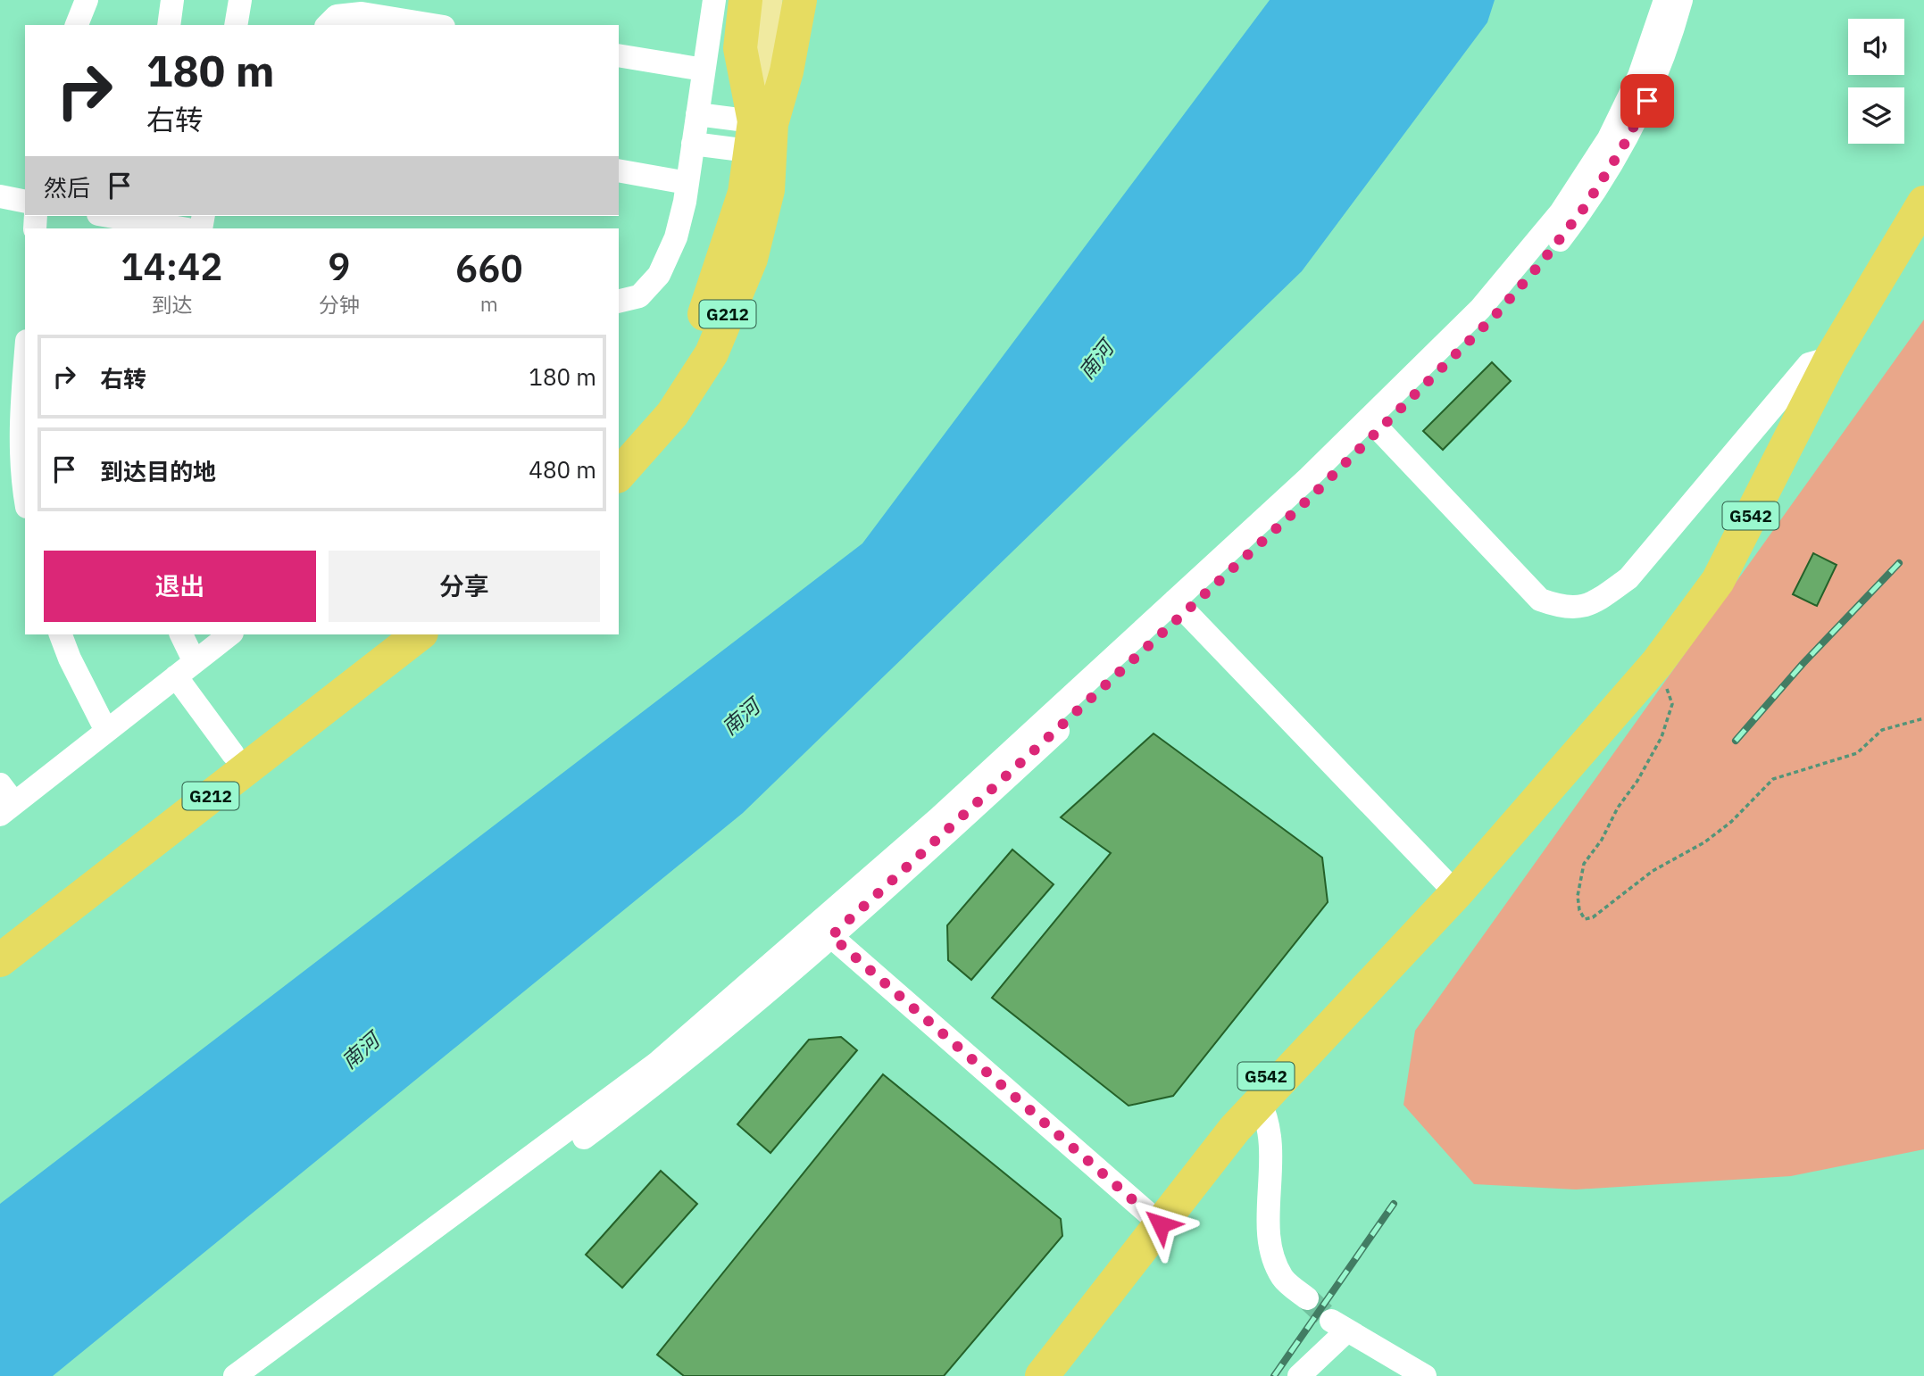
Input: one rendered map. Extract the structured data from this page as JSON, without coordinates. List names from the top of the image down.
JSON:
{
  "streets": {
    "highway": ["G212", "G542"]
  },
  "water": ["南河"],
  "page": {
    "turn": ["180 m", "右转"],
    "then": "然后",
    "eta": [
      "14:42",
      "到达",
      "9",
      "分钟",
      "660",
      "m"
    ],
    "list": [
      {
        "name": "右转",
        "value": "180 m"
      },
      {
        "name": "到达目的地",
        "value": "480 m"
      }
    ],
    "buttons": ["退出", "分享"]
  }
}
